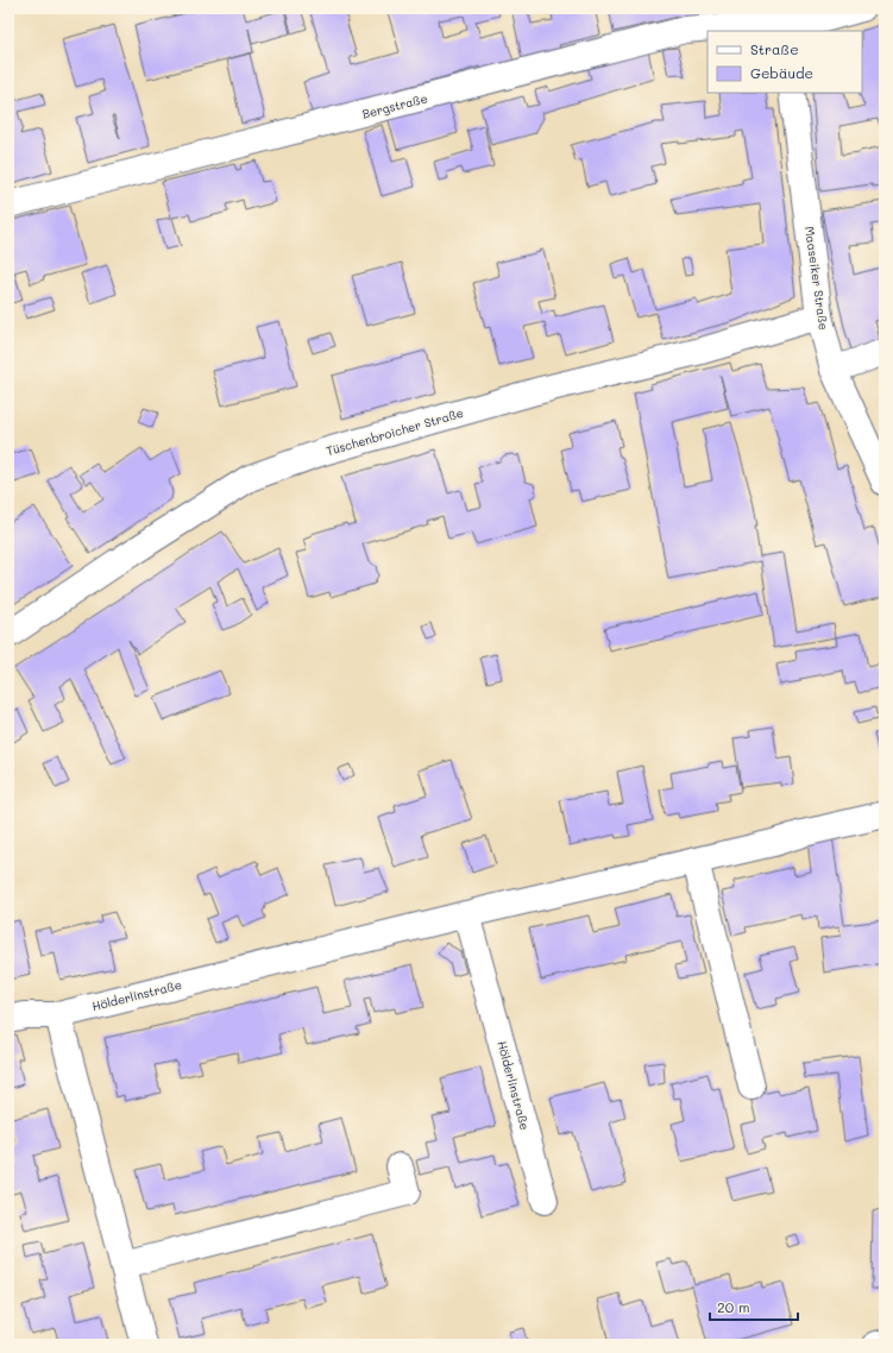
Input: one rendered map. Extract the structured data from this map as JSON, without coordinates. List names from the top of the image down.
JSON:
{
  "streets": {
    "street": [
      "Bergstraße",
      "Maaseiker Straße",
      "Tüschenbroicher Straße",
      "Hölderlinstraße"
    ]
  },
  "crossings": [
    ["Maaseiker Straße", "Tüschenbroicher Straße"]
  ],
  "legend": ["Straße", "Gebäude"],
  "scale_bar": "20 m"
}
